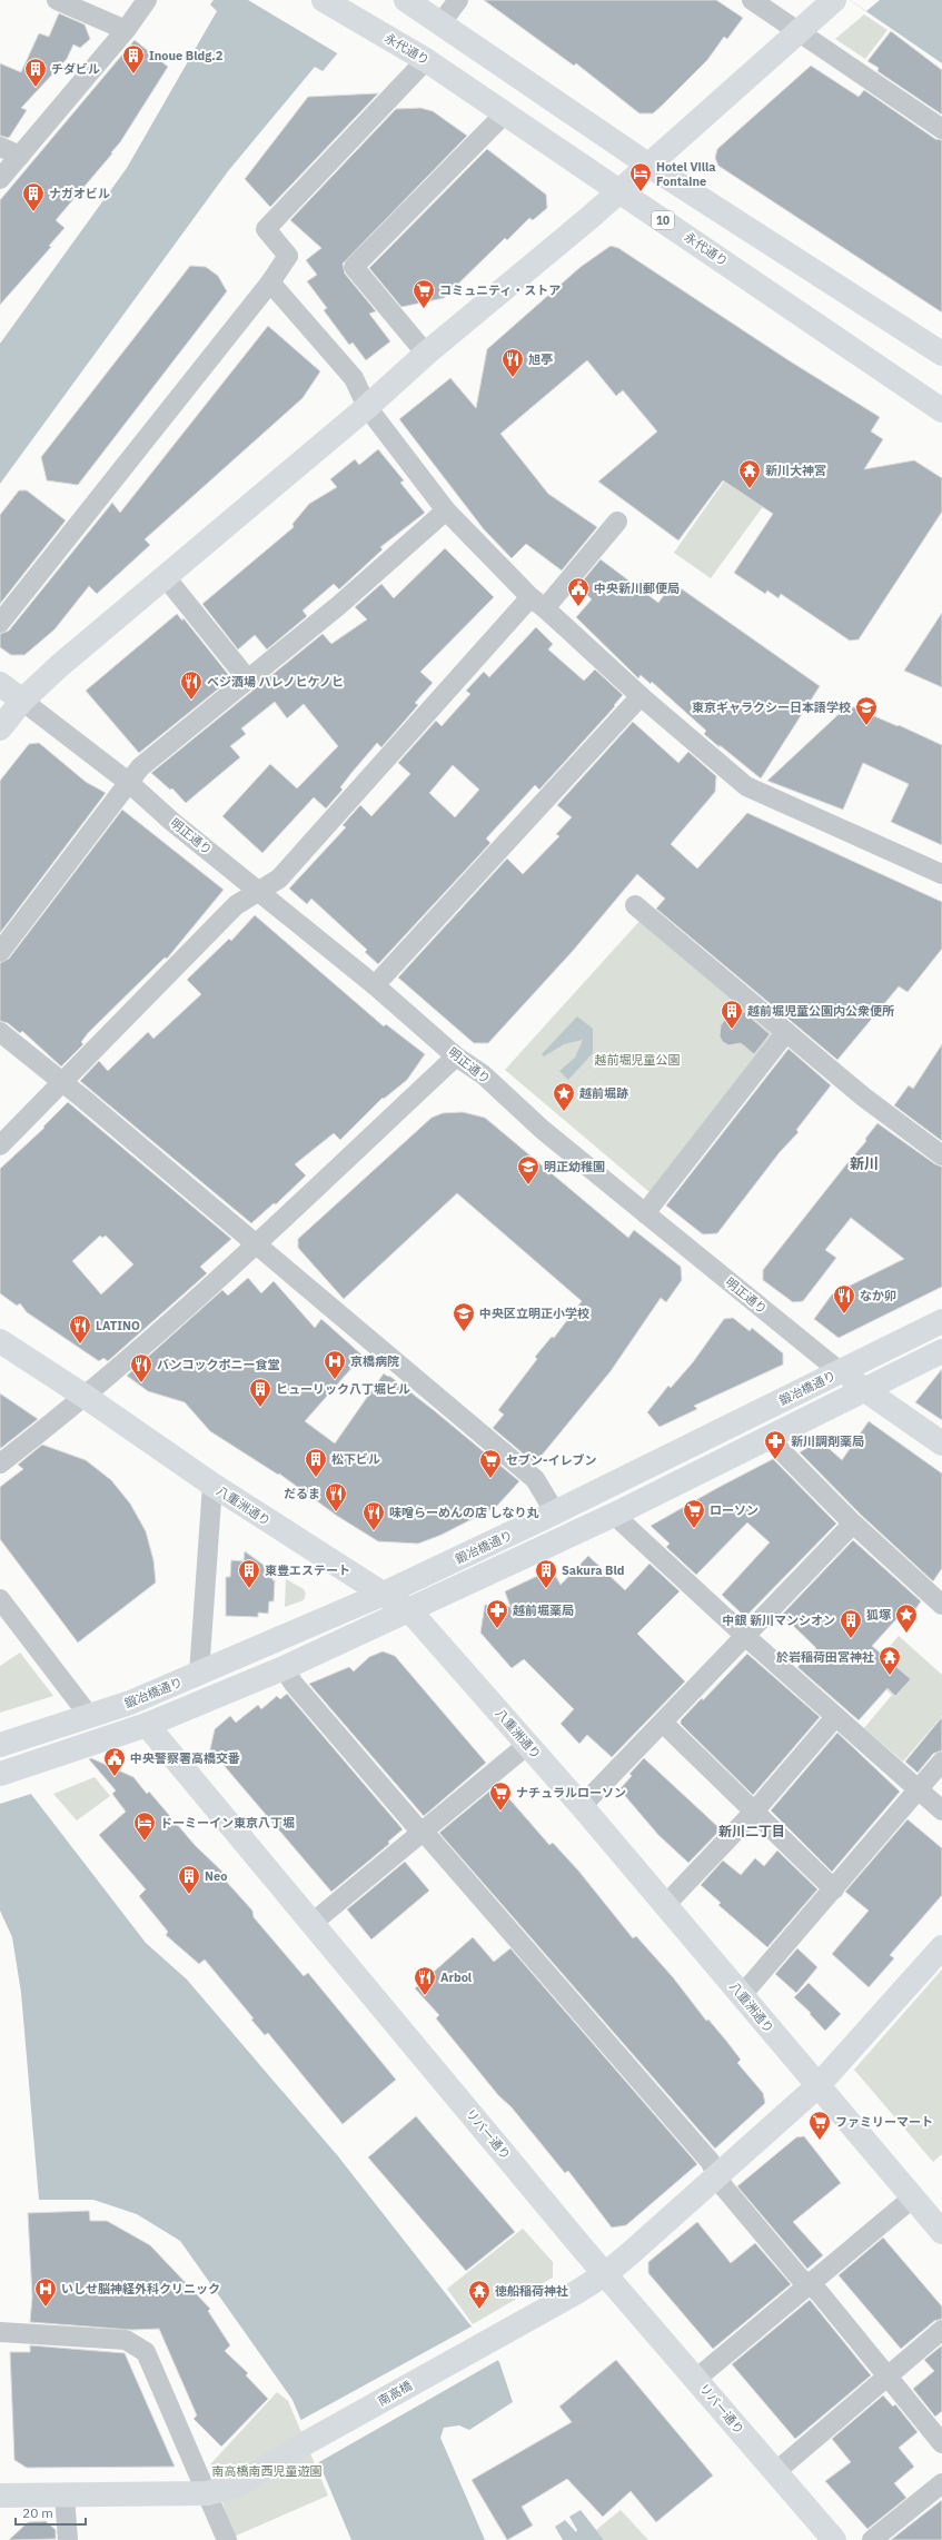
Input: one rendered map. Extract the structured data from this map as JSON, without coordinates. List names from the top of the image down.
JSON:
{
  "streets": {
    "street": [
      "永代通り",
      "10",
      "明正通り",
      "鍛冶橋通り",
      "八重洲通り",
      "リバー通り",
      "南高橋"
    ]
  },
  "crossings": [
    ["明正通り", "鍛冶橋通り"],
    ["鍛冶橋通り", "八重洲通り"],
    ["鍛冶橋通り", "リバー通り"],
    ["八重洲通り", "南高橋"],
    ["リバー通り", "南高橋"]
  ],
  "districts": ["新川", "新川二丁目"],
  "parks": ["越前堀児童公園", "南高橋南西児童遊園"],
  "places": {
    "building": [
      "Inoue Bldg.2",
      "チダビル",
      "ナガオビル",
      "越前堀児童公園内公衆便所",
      "ヒューリック八丁堀ビル",
      "松下ビル",
      "東豊エステート",
      "Sakura Bld",
      "中銀 新川マンシオン",
      "Neo"
    ],
    "hotel": ["Hotel Villa Fontaine", "ドーミーイン東京八丁堀"],
    "supermarket": [
      "コミュニティ・ストア",
      "セブン-イレブン",
      "ローソン",
      "ナチュラルローソン",
      "ファミリーマート"
    ],
    "restaurant": [
      "旭亭",
      "ベジ酒場 ハレノヒケノヒ",
      "なか卯",
      "LATINO",
      "バンコックポニー食堂",
      "だるま",
      "味噌らーめんの店 しなり丸",
      "Arbol"
    ],
    "temple": ["新川大神宮", "於岩稲荷田宮神社", "徳船稲荷神社"],
    "public building": ["中央新川郵便局", "中央警察署高橋交番"],
    "school or university": ["東京ギャラクシー日本語学校", "明正幼稚園", "中央区立明正小学校"],
    "place": ["越前堀跡", "狐塚"],
    "hospital": ["京橋病院", "いしせ脳神経外科クリニック"],
    "pharmacy": ["新川調剤薬局", "越前堀薬局"]
  },
  "scale_bar": "20 m"
}
